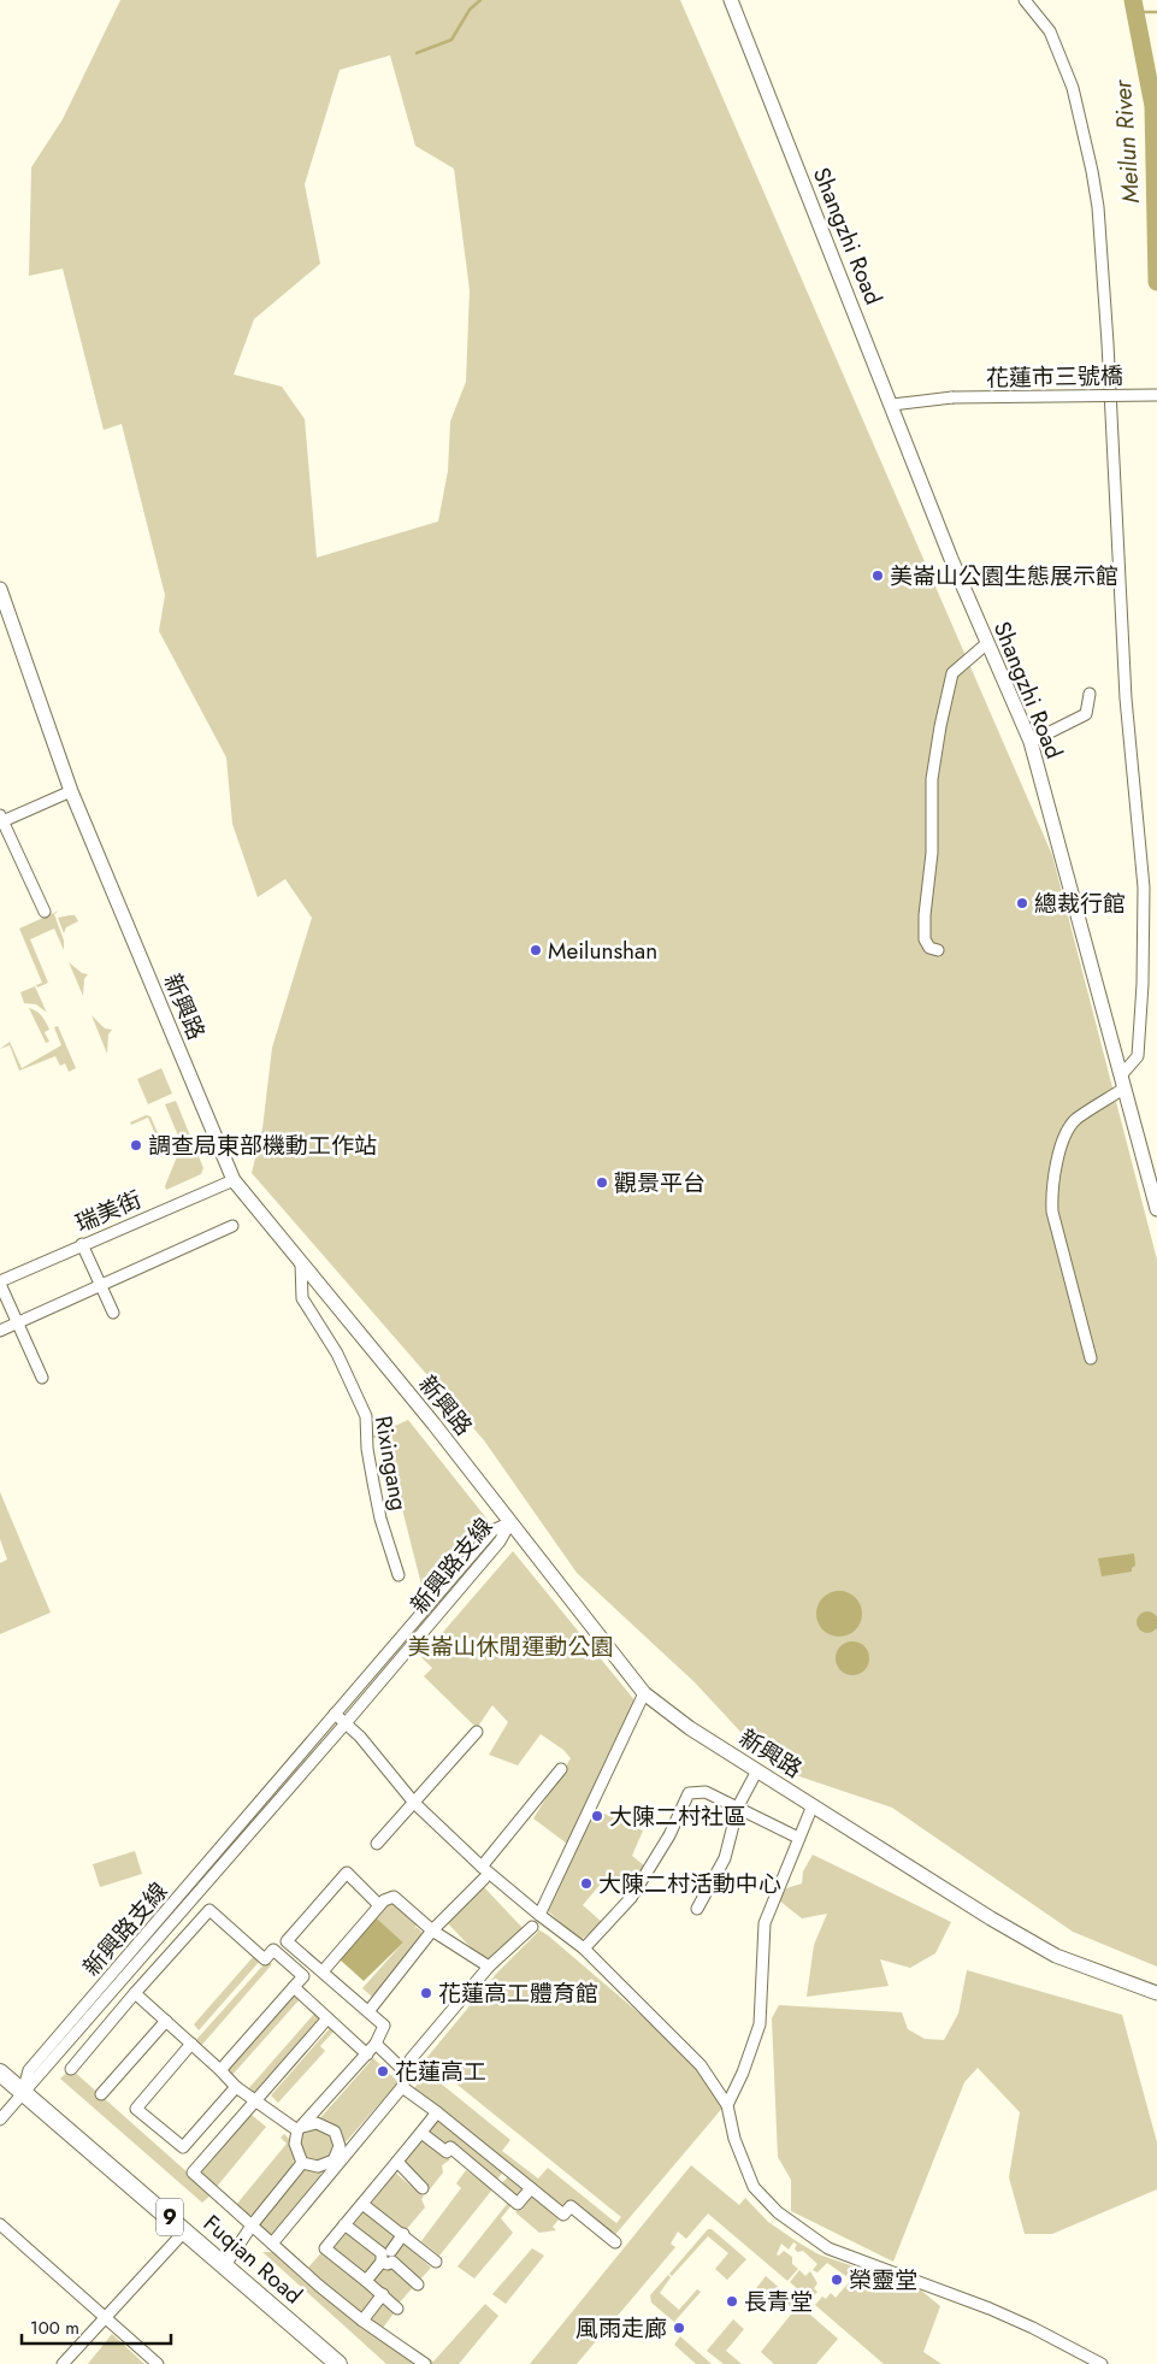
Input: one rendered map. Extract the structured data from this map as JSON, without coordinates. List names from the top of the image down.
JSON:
{
  "streets": {
    "main road": ["9", "Fuqian Road"],
    "street": [
      "Shangzhi Road",
      "花蓮市三號橋",
      "新興路",
      "瑞美街",
      "Rixingang",
      "新興路支線"
    ]
  },
  "crossings": [
    ["Shangzhi Road", "花蓮市三號橋"],
    ["新興路", "瑞美街"],
    ["新興路", "Rixingang"],
    ["新興路", "新興路支線"],
    ["新興路支線", "Fuqian Road"]
  ],
  "water": ["Meilun River"],
  "parks": ["美崙山休閒運動公園"],
  "places": [
    "美崙山公園生態展示館",
    "總裁行館",
    "Meilunshan",
    "調查局東部機動工作站",
    "觀景平台",
    "大陳二村社區",
    "大陳二村活動中心",
    "花蓮高工體育館",
    "花蓮高工",
    "榮靈堂",
    "長青堂",
    "風雨走廊"
  ],
  "scale_bar": "100 m"
}
